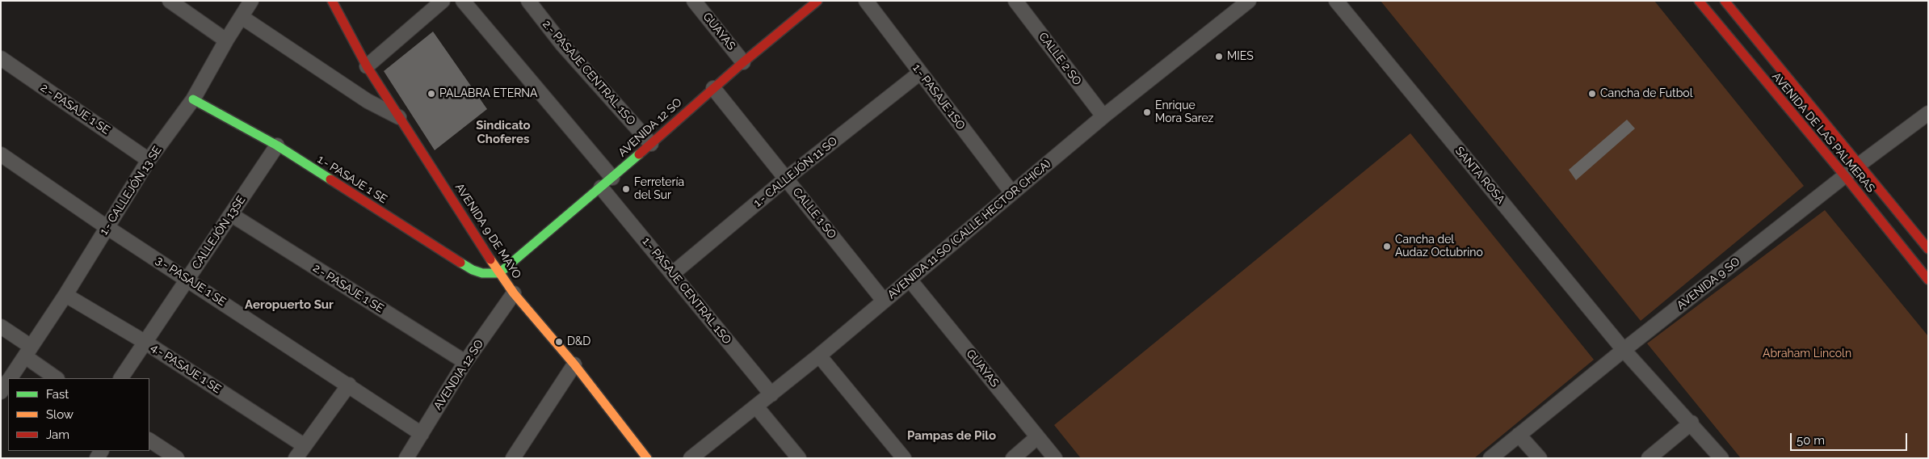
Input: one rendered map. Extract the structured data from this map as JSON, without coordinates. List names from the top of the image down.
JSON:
{
  "streets": {
    "street": [
      "GUAYAS",
      "CALLE 2 SO",
      "2.- PASAJE CENTRAL 1SO",
      "1.- PASAJE 1SO",
      "2.- PASAJE 1 SE",
      "AVENIDA 12 SO",
      "AVENIDA DE LAS PALMERAS",
      "1.- CALLEJÓN 11 SO",
      "SANTA ROSA",
      "1.- PASAJE 1 SE",
      "1.- CALLEJÓN 13 SE",
      "CALLE 1 SO",
      "AVENIDA 11 SO (CALLE HECTOR CHICA)",
      "AVENIDA 9 DE MAYO",
      "CALLEJÓN 13SE",
      "3.- PASAJE 1 SE",
      "AVENIDA 9 SO",
      "1.- PASAJE CENTRAL 1SO",
      "4.- PASAJE 1 SE",
      "AVENDIA 12 SO"
    ]
  },
  "crossings": [
    ["GUAYAS", "AVENIDA 12 SO"],
    ["GUAYAS", "AVENIDA 11 SO (CALLE HECTOR CHICA)"],
    ["CALLE 2 SO", "AVENIDA 11 SO (CALLE HECTOR CHICA)"],
    ["2.- PASAJE CENTRAL 1SO", "AVENIDA 12 SO"],
    ["1.- PASAJE 1SO", "1.- CALLEJÓN 11 SO"],
    ["1.- PASAJE 1SO", "AVENIDA 11 SO (CALLE HECTOR CHICA)"],
    ["2.- PASAJE 1 SE", "1.- CALLEJÓN 13 SE"],
    ["2.- PASAJE 1 SE", "CALLEJÓN 13SE"],
    ["2.- PASAJE 1 SE", "AVENDIA 12 SO"],
    ["AVENIDA 12 SO", "1.- PASAJE 1 SE"],
    ["AVENIDA 12 SO", "CALLE 1 SO"],
    ["AVENIDA 12 SO", "AVENIDA 9 DE MAYO"],
    ["AVENIDA 12 SO", "1.- PASAJE CENTRAL 1SO"],
    ["AVENIDA DE LAS PALMERAS", "AVENIDA 9 SO"],
    ["1.- CALLEJÓN 11 SO", "CALLE 1 SO"],
    ["1.- CALLEJÓN 11 SO", "1.- PASAJE CENTRAL 1SO"],
    ["SANTA ROSA", "AVENIDA 9 SO"],
    ["1.- PASAJE 1 SE", "1.- CALLEJÓN 13 SE"],
    ["1.- PASAJE 1 SE", "AVENIDA 9 DE MAYO"],
    ["1.- PASAJE 1 SE", "CALLEJÓN 13SE"],
    ["1.- CALLEJÓN 13 SE", "3.- PASAJE 1 SE"],
    ["1.- CALLEJÓN 13 SE", "4.- PASAJE 1 SE"],
    ["CALLE 1 SO", "AVENIDA 11 SO (CALLE HECTOR CHICA)"],
    ["AVENIDA 11 SO (CALLE HECTOR CHICA)", "1.- PASAJE CENTRAL 1SO"],
    ["AVENIDA 9 DE MAYO", "AVENDIA 12 SO"],
    ["CALLEJÓN 13SE", "3.- PASAJE 1 SE"],
    ["CALLEJÓN 13SE", "4.- PASAJE 1 SE"],
    ["3.- PASAJE 1 SE", "AVENDIA 12 SO"]
  ],
  "districts": ["Sindicato Choferes", "Aeropuerto Sur", "Pampas de Pilo"],
  "parks": ["Abraham Lincoln"],
  "places": [
    "MIES",
    "PALABRA ETERNA",
    "Cancha de Futbol",
    "Enrique Mora Sarez",
    "Ferretería del Sur",
    "Cancha del Audaz Octubrino",
    "D&D"
  ],
  "legend": ["Fast", "Slow", "Jam"],
  "scale_bar": "50 m"
}
